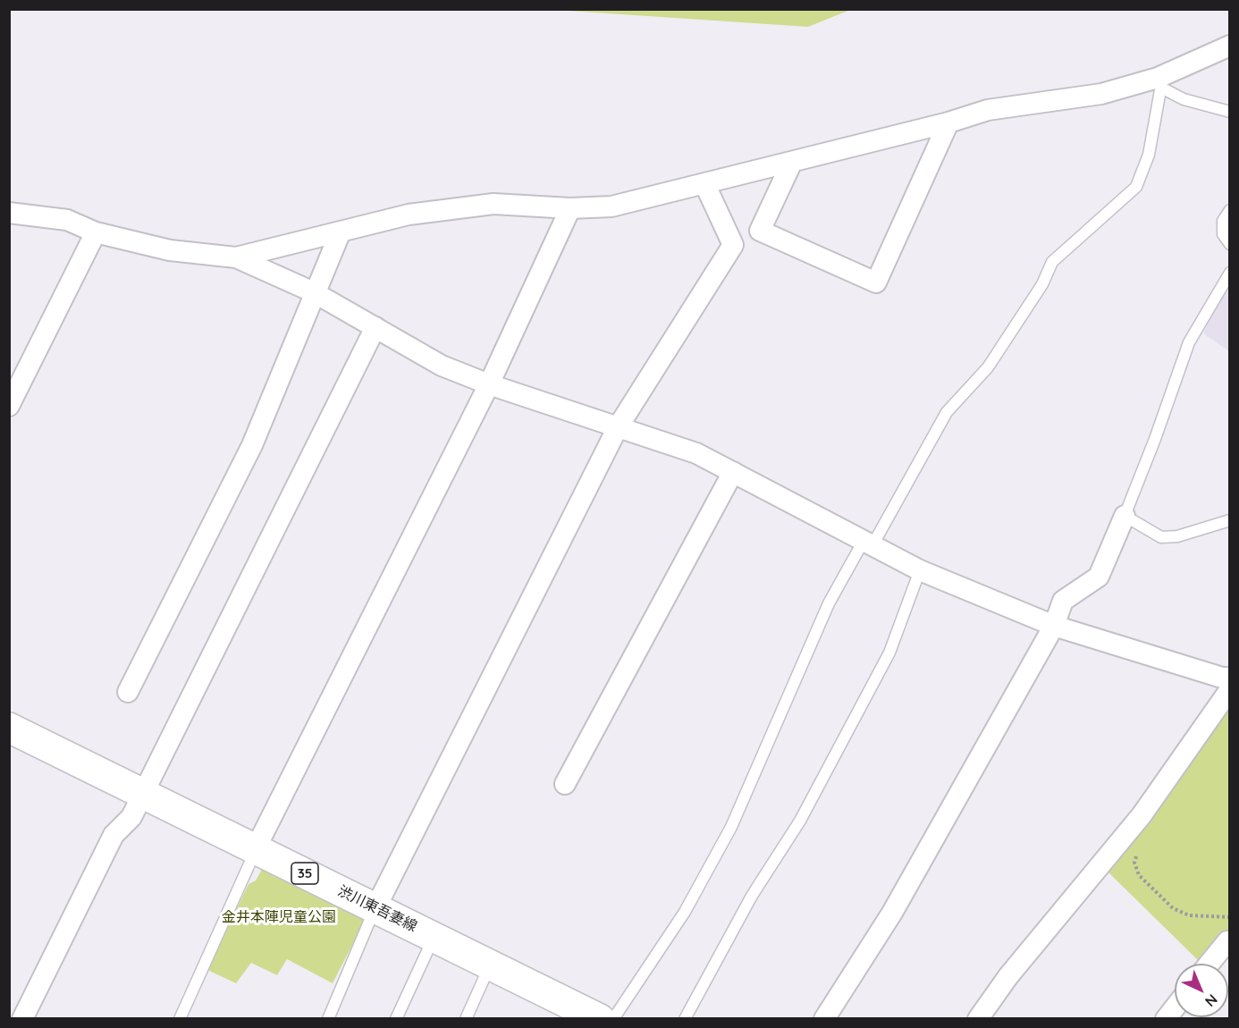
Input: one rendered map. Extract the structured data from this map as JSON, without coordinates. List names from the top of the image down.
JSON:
{
  "streets": {
    "main road": ["35", "渋川東吾妻線"]
  },
  "parks": ["金井本陣児童公園"],
  "north": "bottom right"
}
